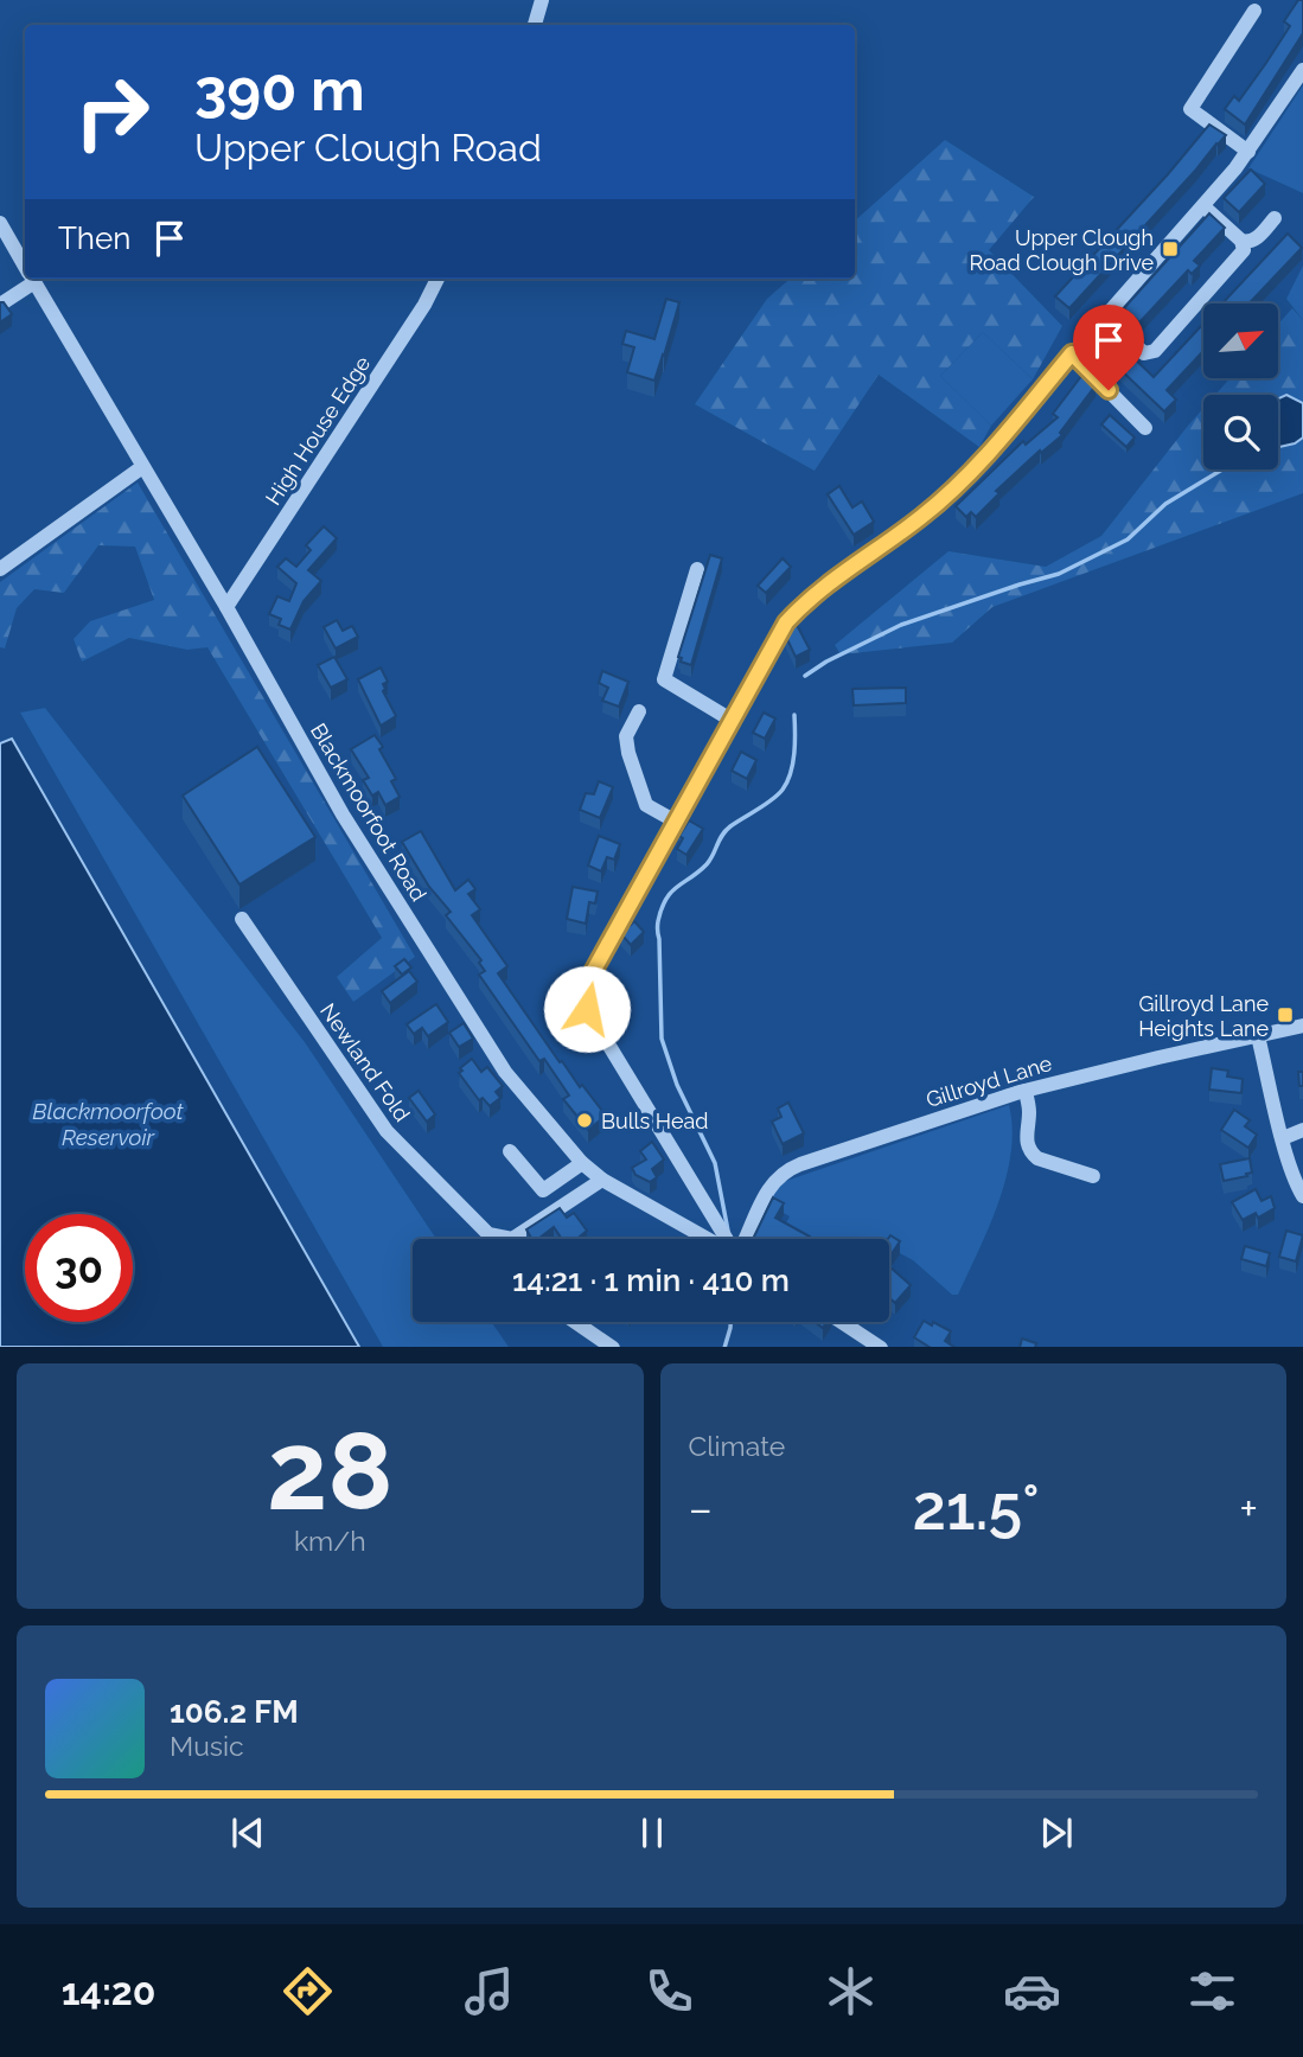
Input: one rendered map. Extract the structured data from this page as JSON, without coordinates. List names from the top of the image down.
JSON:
{
  "streets": {
    "street": [
      "High House Edge",
      "Blackmoorfoot Road",
      "Newland Fold",
      "Gillroyd Lane"
    ]
  },
  "crossings": [
    ["High House Edge", "Blackmoorfoot Road"]
  ],
  "water": ["Blackmoorfoot Reservoir"],
  "places": {
    "transit": ["Upper Clough Road Clough Drive", "Gillroyd Lane Heights Lane"],
    "other": ["Bulls Head"]
  },
  "north": "top right",
  "page": {
    "turn": ["390 m", "Upper Clough Road"],
    "then": "Then",
    "limit": "30",
    "trip": "14:21 · 1 min · 410 m",
    "tile": [
      ["28", "km/h"],
      "Climate"
    ],
    "heat": ["−", "21.5°", "+"],
    "song": ["106.2 FM", "Music"],
    "tabs": "14:20"
  }
}
